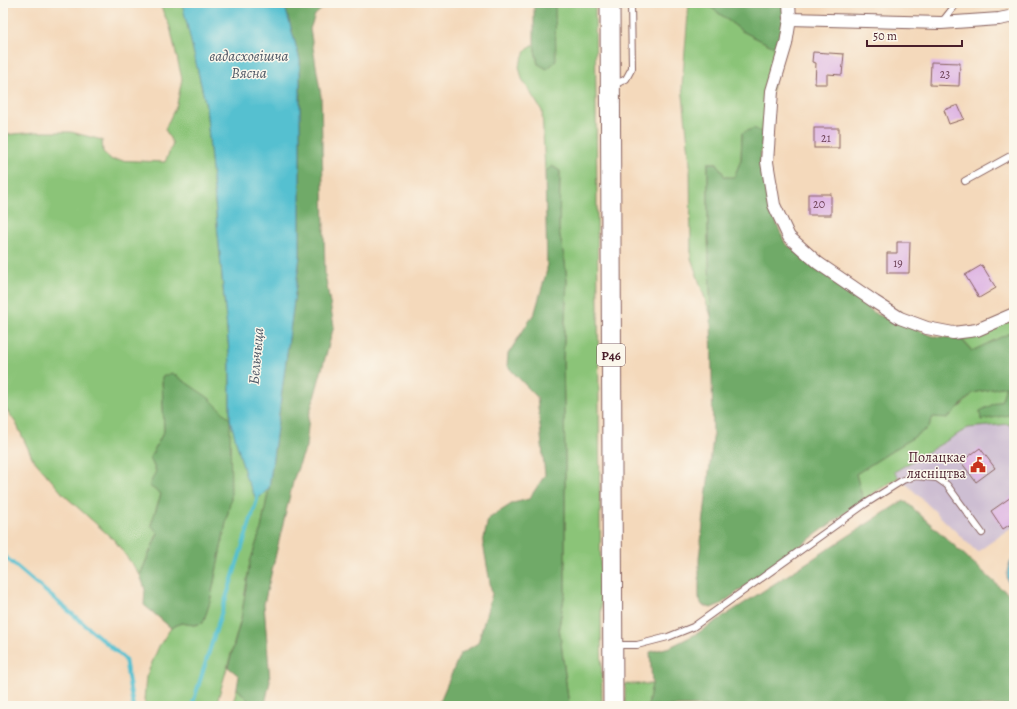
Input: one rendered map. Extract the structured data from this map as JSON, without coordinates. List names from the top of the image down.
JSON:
{
  "streets": {
    "main road": ["Р46"]
  },
  "water": ["вадасховішча Вясна", "Бельчыца"],
  "places": {
    "public building": ["Полацкае лясніцтва"]
  },
  "house_numbers": [
    "23",
    "21",
    "20",
    "19"
  ],
  "scale_bar": "50 m"
}
